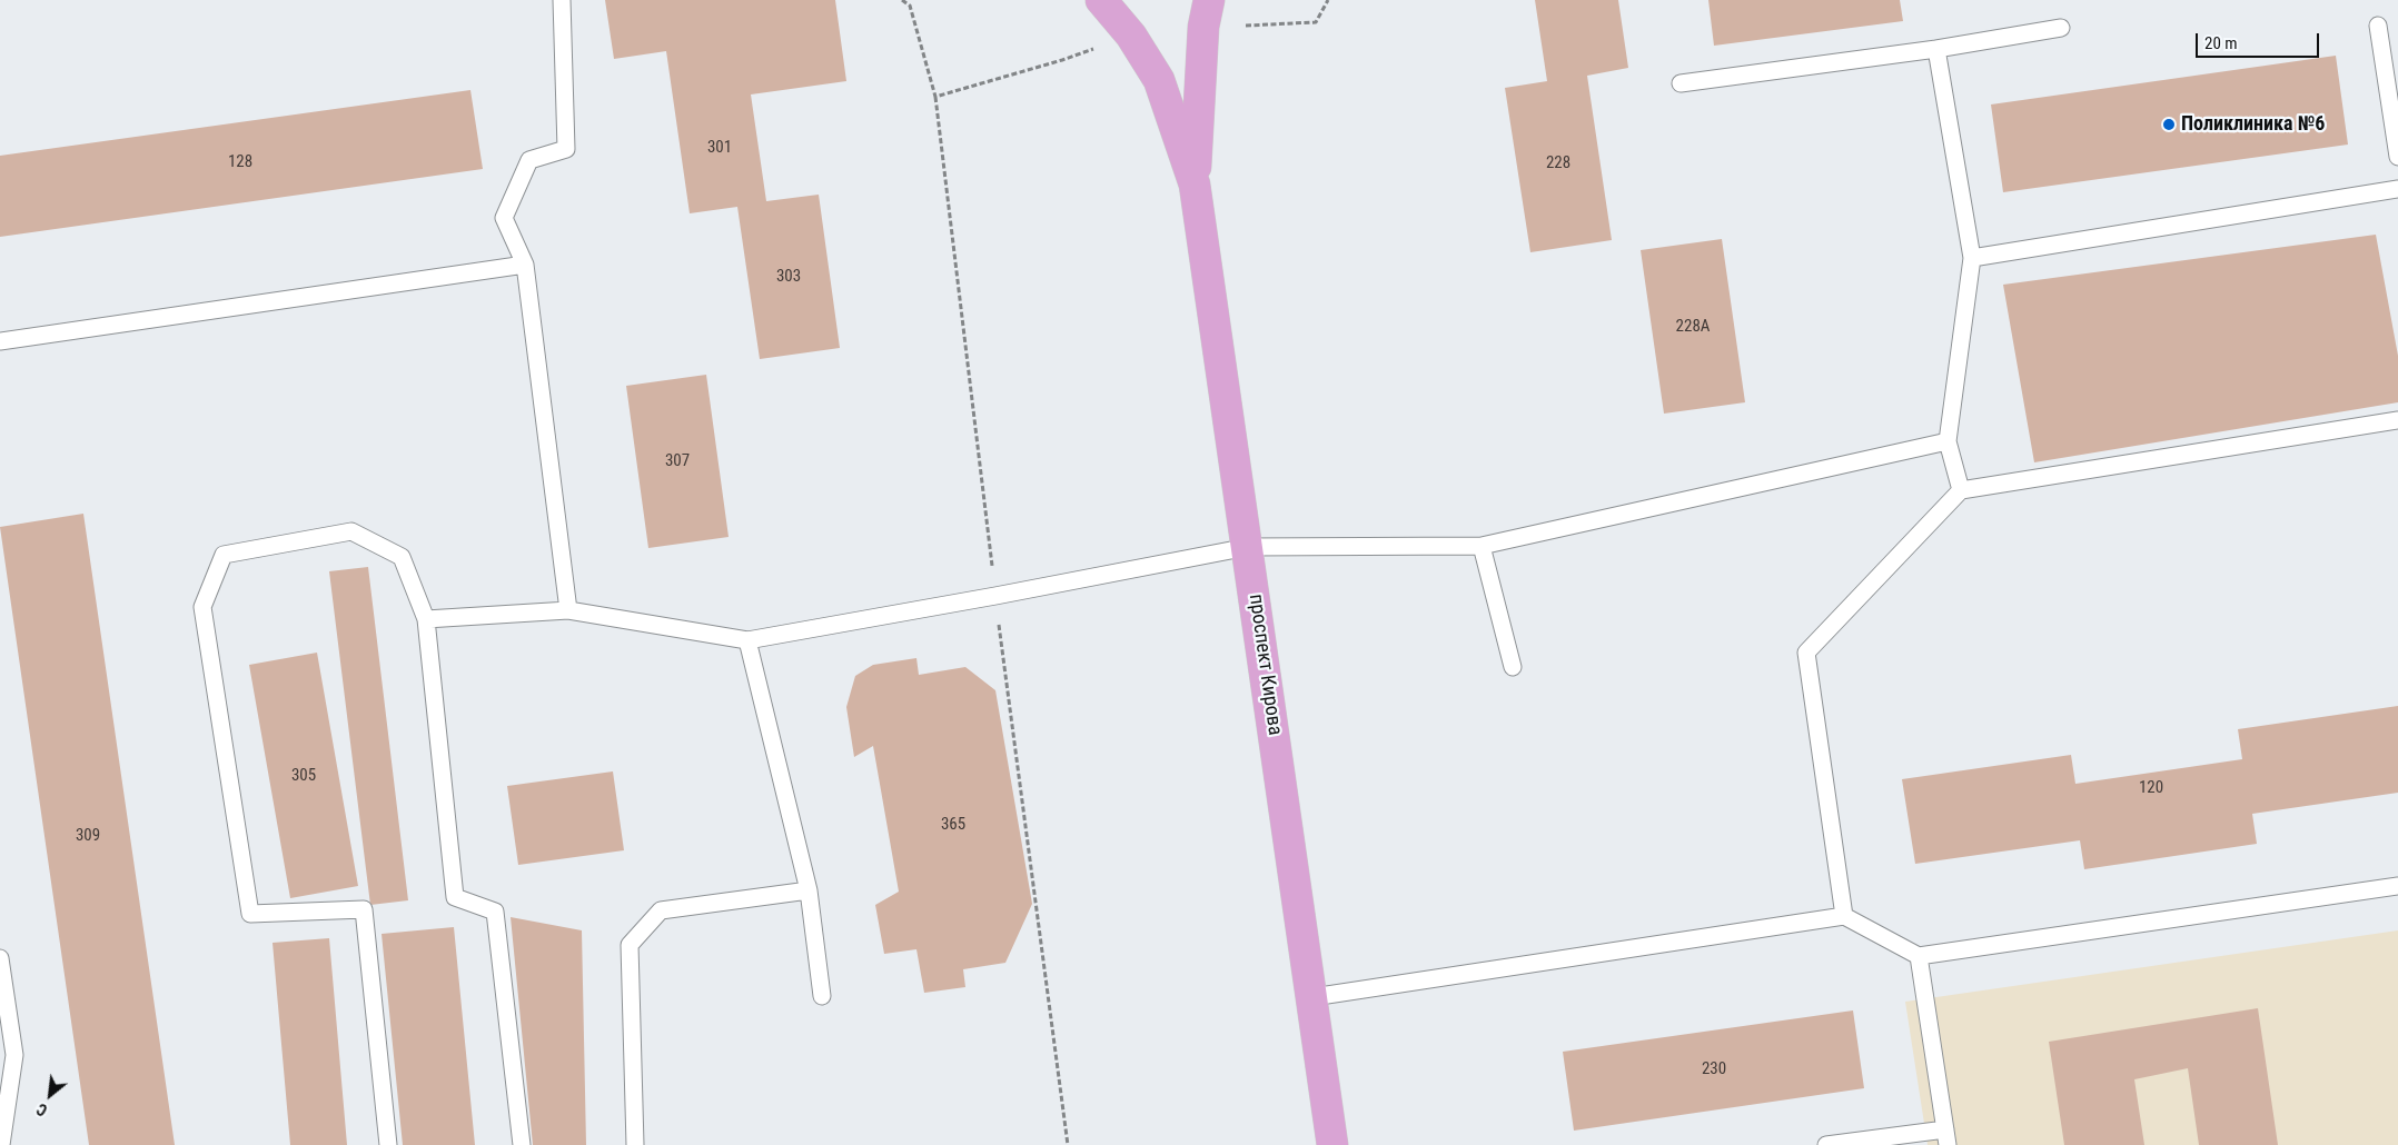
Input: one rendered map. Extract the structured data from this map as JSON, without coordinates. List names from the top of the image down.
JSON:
{
  "streets": {
    "main road": ["проспект Кирова"]
  },
  "places": ["Поликлиника №6"],
  "house_numbers": [
    "301",
    "128",
    "228",
    "303",
    "228А",
    "307",
    "305",
    "120",
    "365",
    "309",
    "230"
  ],
  "scale_bar": "20 m",
  "north": "bottom left"
}
